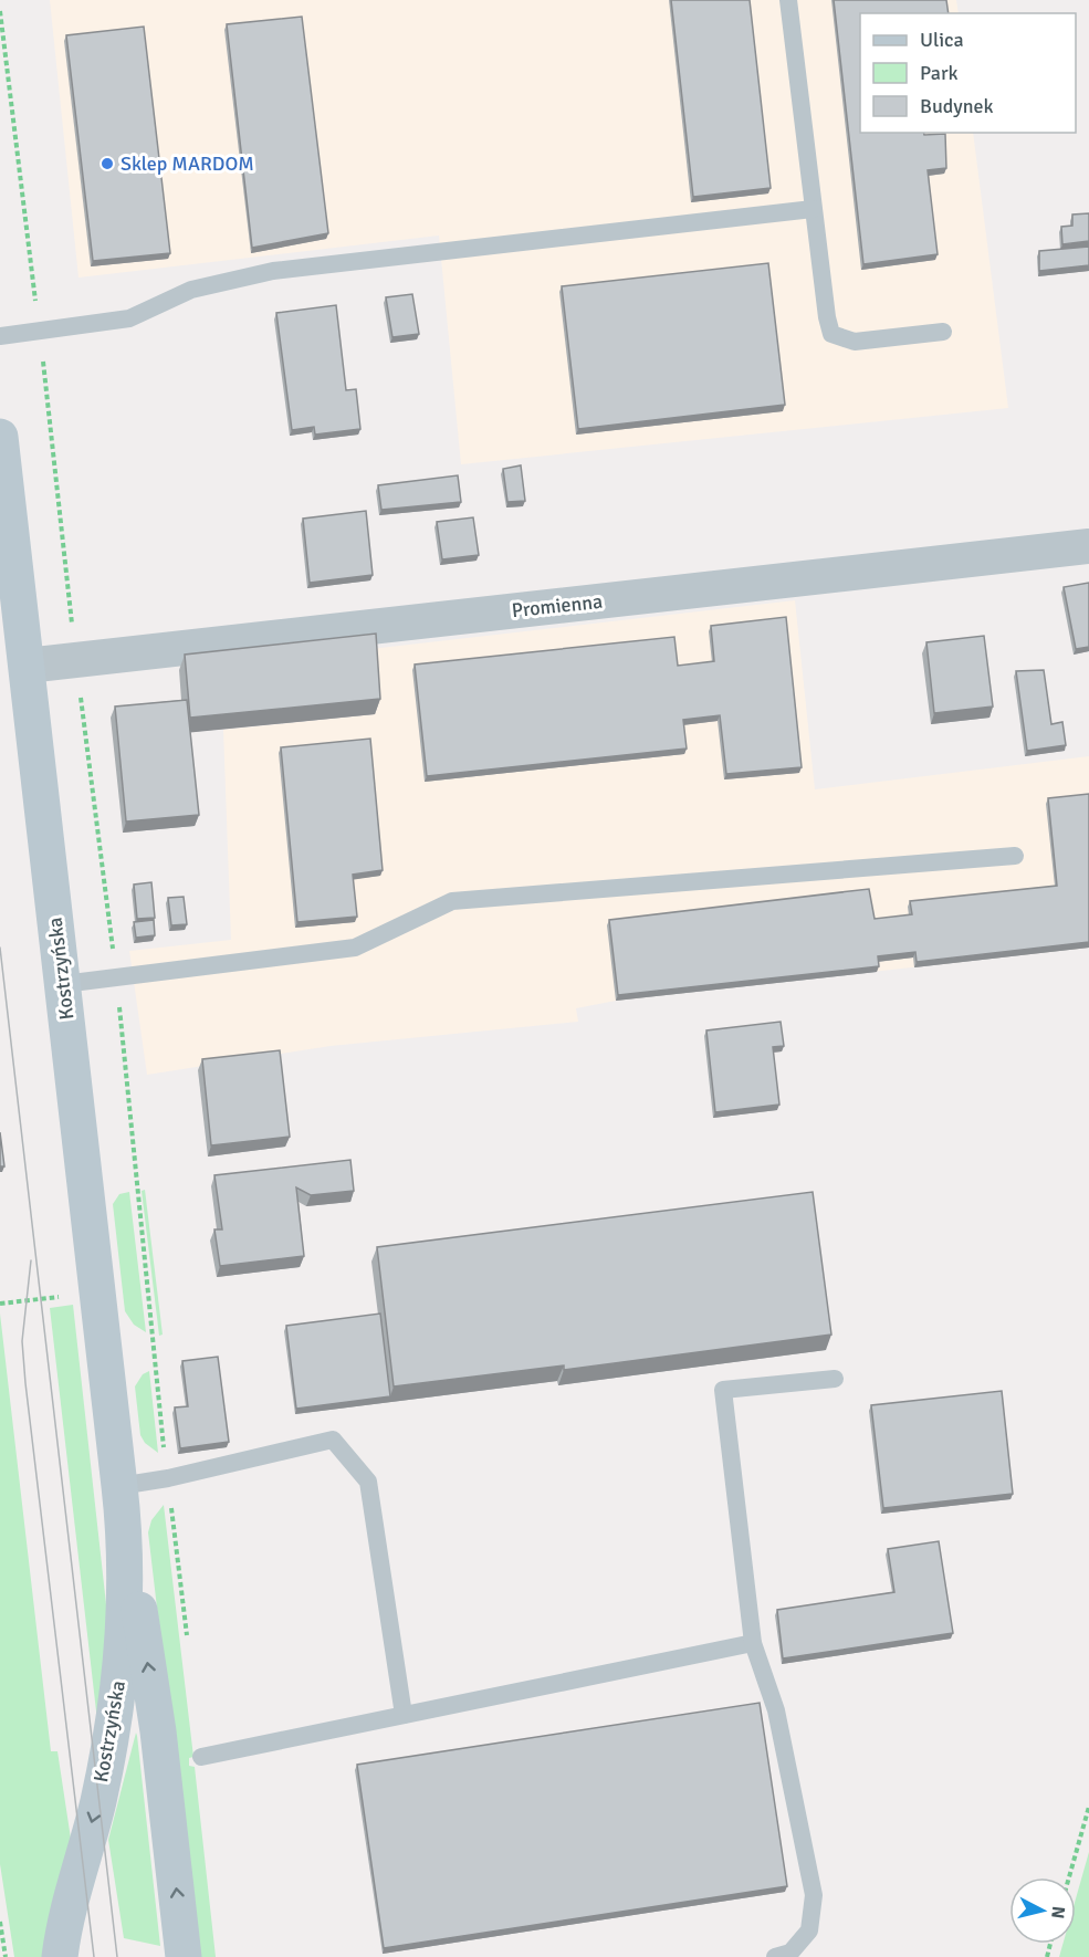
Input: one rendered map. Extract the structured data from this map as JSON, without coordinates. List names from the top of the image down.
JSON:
{
  "streets": {
    "main road": ["Kostrzyńska"],
    "street": ["Promienna"]
  },
  "crossings": [
    ["Promienna", "Kostrzyńska"]
  ],
  "places": ["Sklep MARDOM"],
  "legend": ["Ulica", "Park", "Budynek"],
  "north": "right"
}
